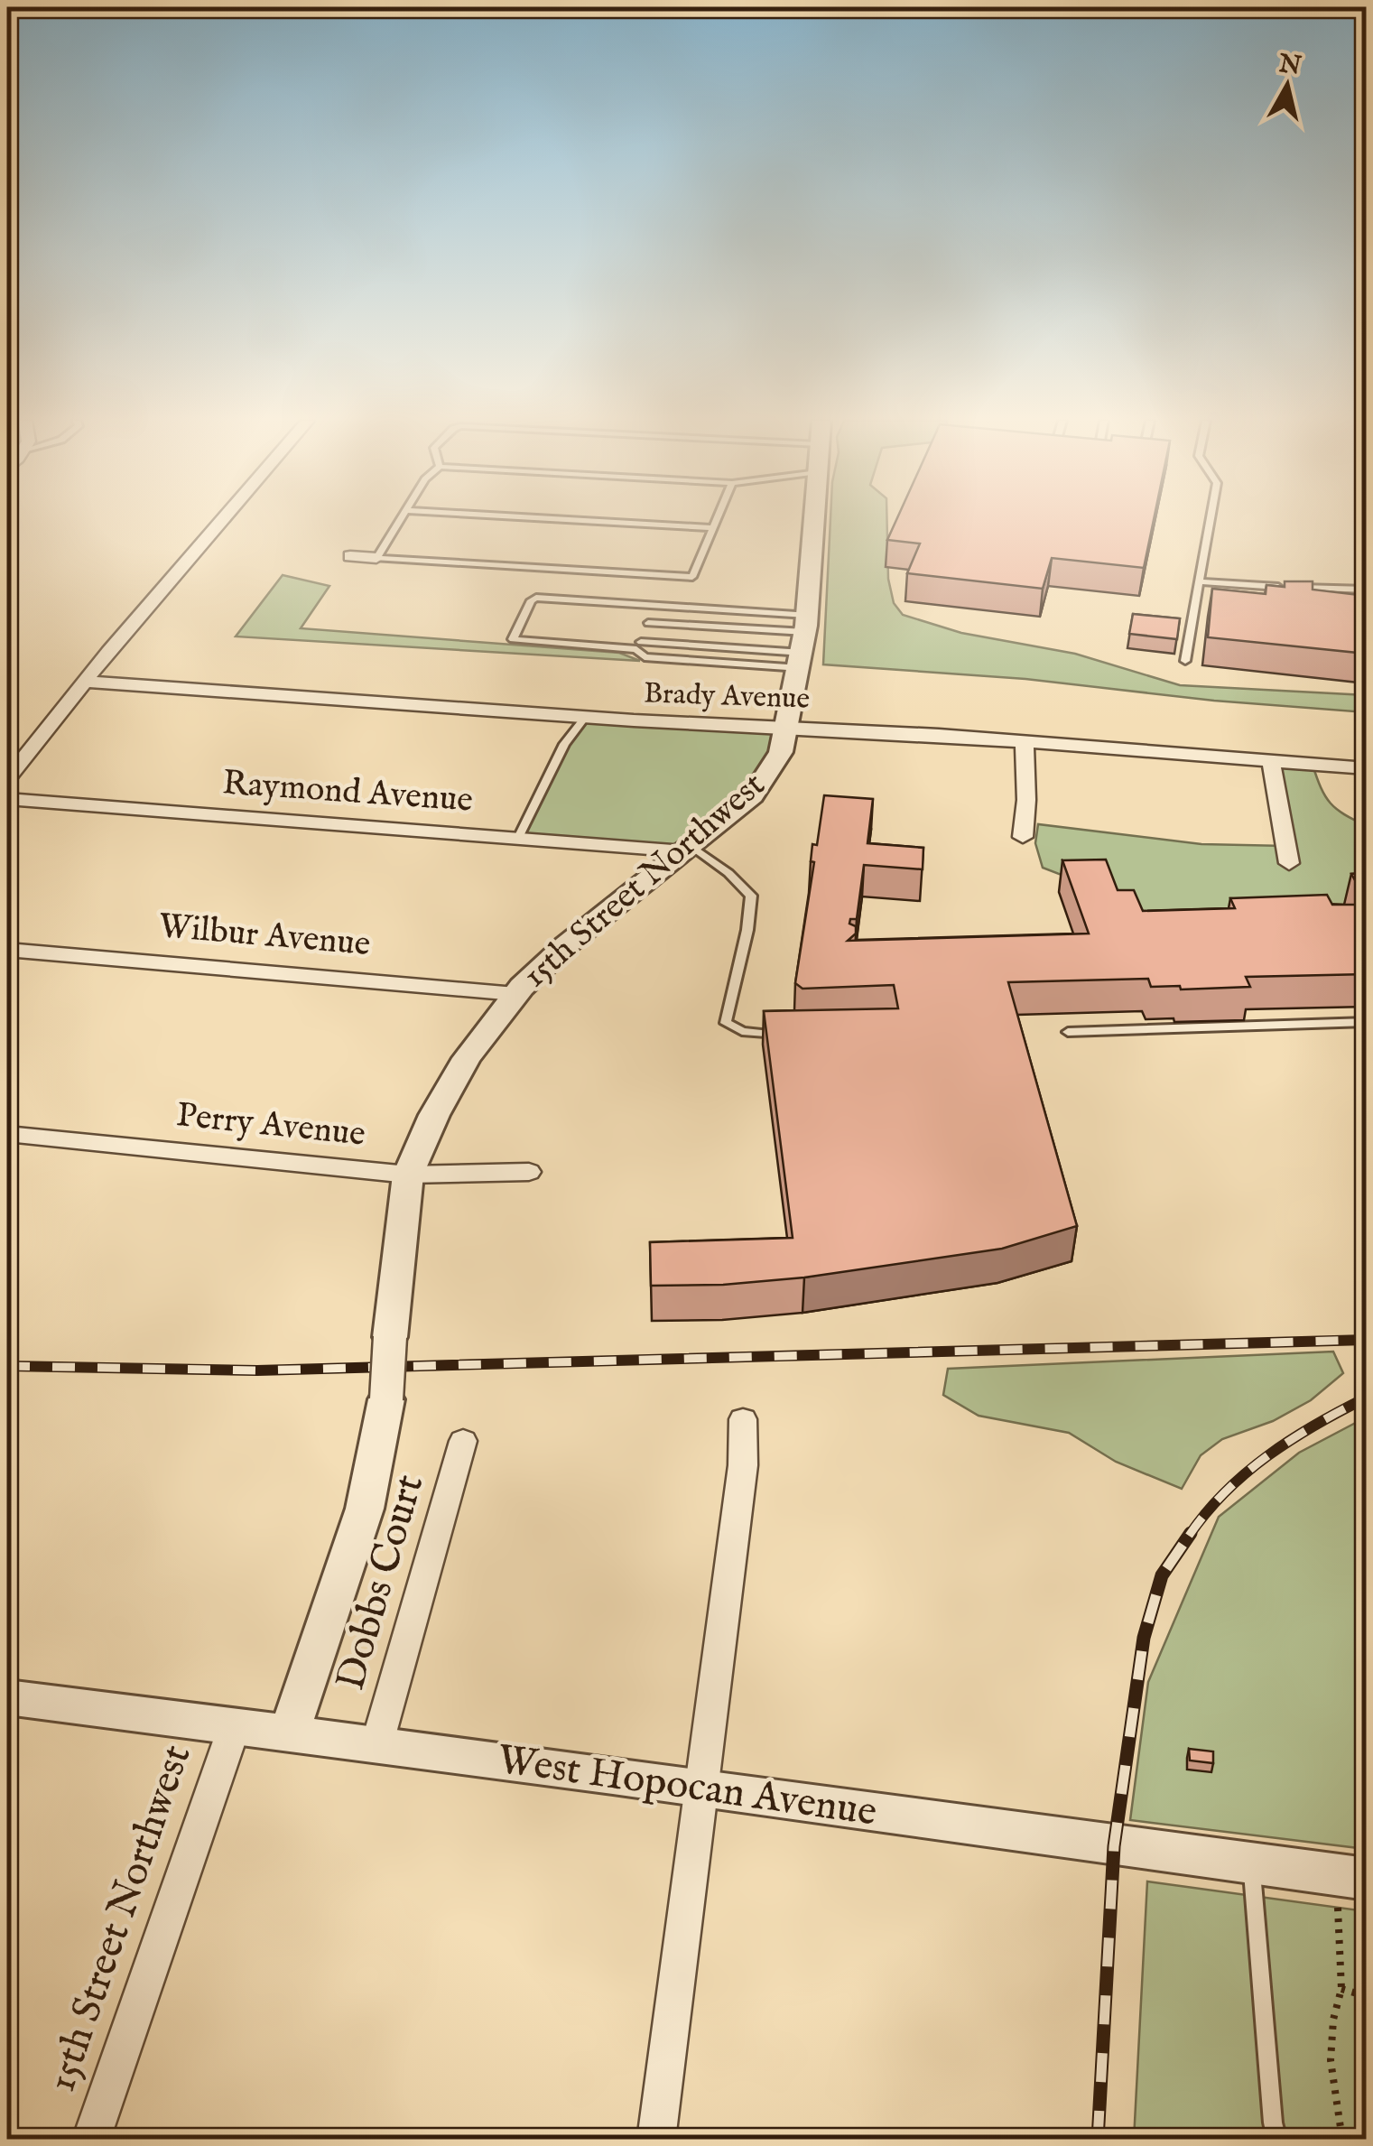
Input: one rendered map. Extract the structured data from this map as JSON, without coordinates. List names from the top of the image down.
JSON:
{
  "streets": {
    "street": [
      "Brady Avenue",
      "Raymond Avenue",
      "15th Street Northwest",
      "Wilbur Avenue",
      "Perry Avenue",
      "Dobbs Court",
      "West Hopocan Avenue"
    ]
  },
  "crossings": [
    ["Brady Avenue", "15th Street Northwest"],
    ["Raymond Avenue", "15th Street Northwest"],
    ["15th Street Northwest", "Wilbur Avenue"],
    ["15th Street Northwest", "Perry Avenue"],
    ["15th Street Northwest", "West Hopocan Avenue"],
    ["Dobbs Court", "West Hopocan Avenue"]
  ],
  "north": "top"
}
